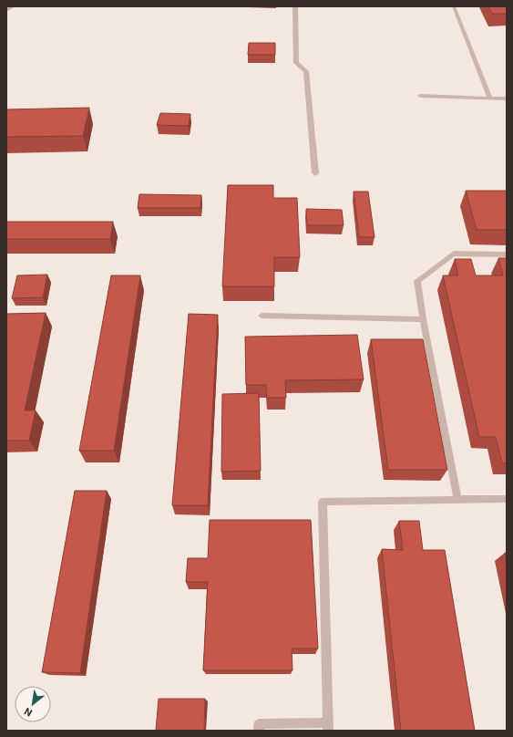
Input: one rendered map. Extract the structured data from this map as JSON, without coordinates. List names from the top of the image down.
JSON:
{
  "north": "bottom left"
}
